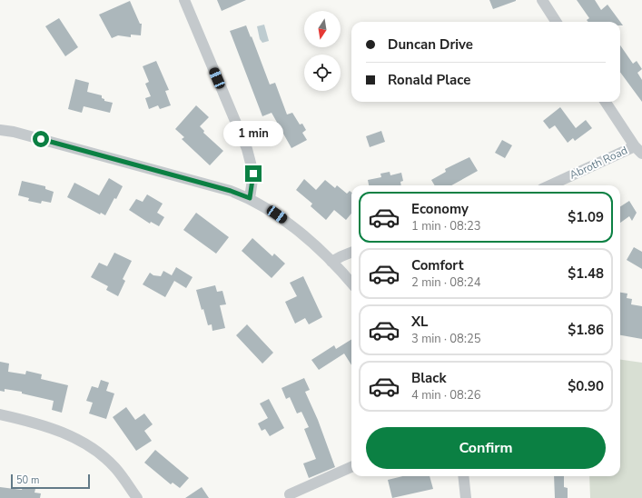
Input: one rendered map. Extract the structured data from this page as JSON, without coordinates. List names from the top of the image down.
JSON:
{
  "streets": {
    "street": ["Abroth Road"]
  },
  "scale_bar": "50 m",
  "north": "bottom",
  "page": {
    "banner": ["Duncan Drive", "Ronald Place"],
    "bubble": "1 min",
    "list": [
      {
        "name": "Economy",
        "note": "1 min · 08:23",
        "value": "$1.09"
      },
      {
        "name": "Comfort",
        "note": "2 min · 08:24",
        "value": "$1.48"
      },
      {
        "name": "XL",
        "note": "3 min · 08:25",
        "value": "$1.86"
      },
      {
        "name": "Black",
        "note": "4 min · 08:26",
        "value": "$0.90"
      }
    ],
    "buttons": "Confirm",
    "scale": "50 m"
  }
}
